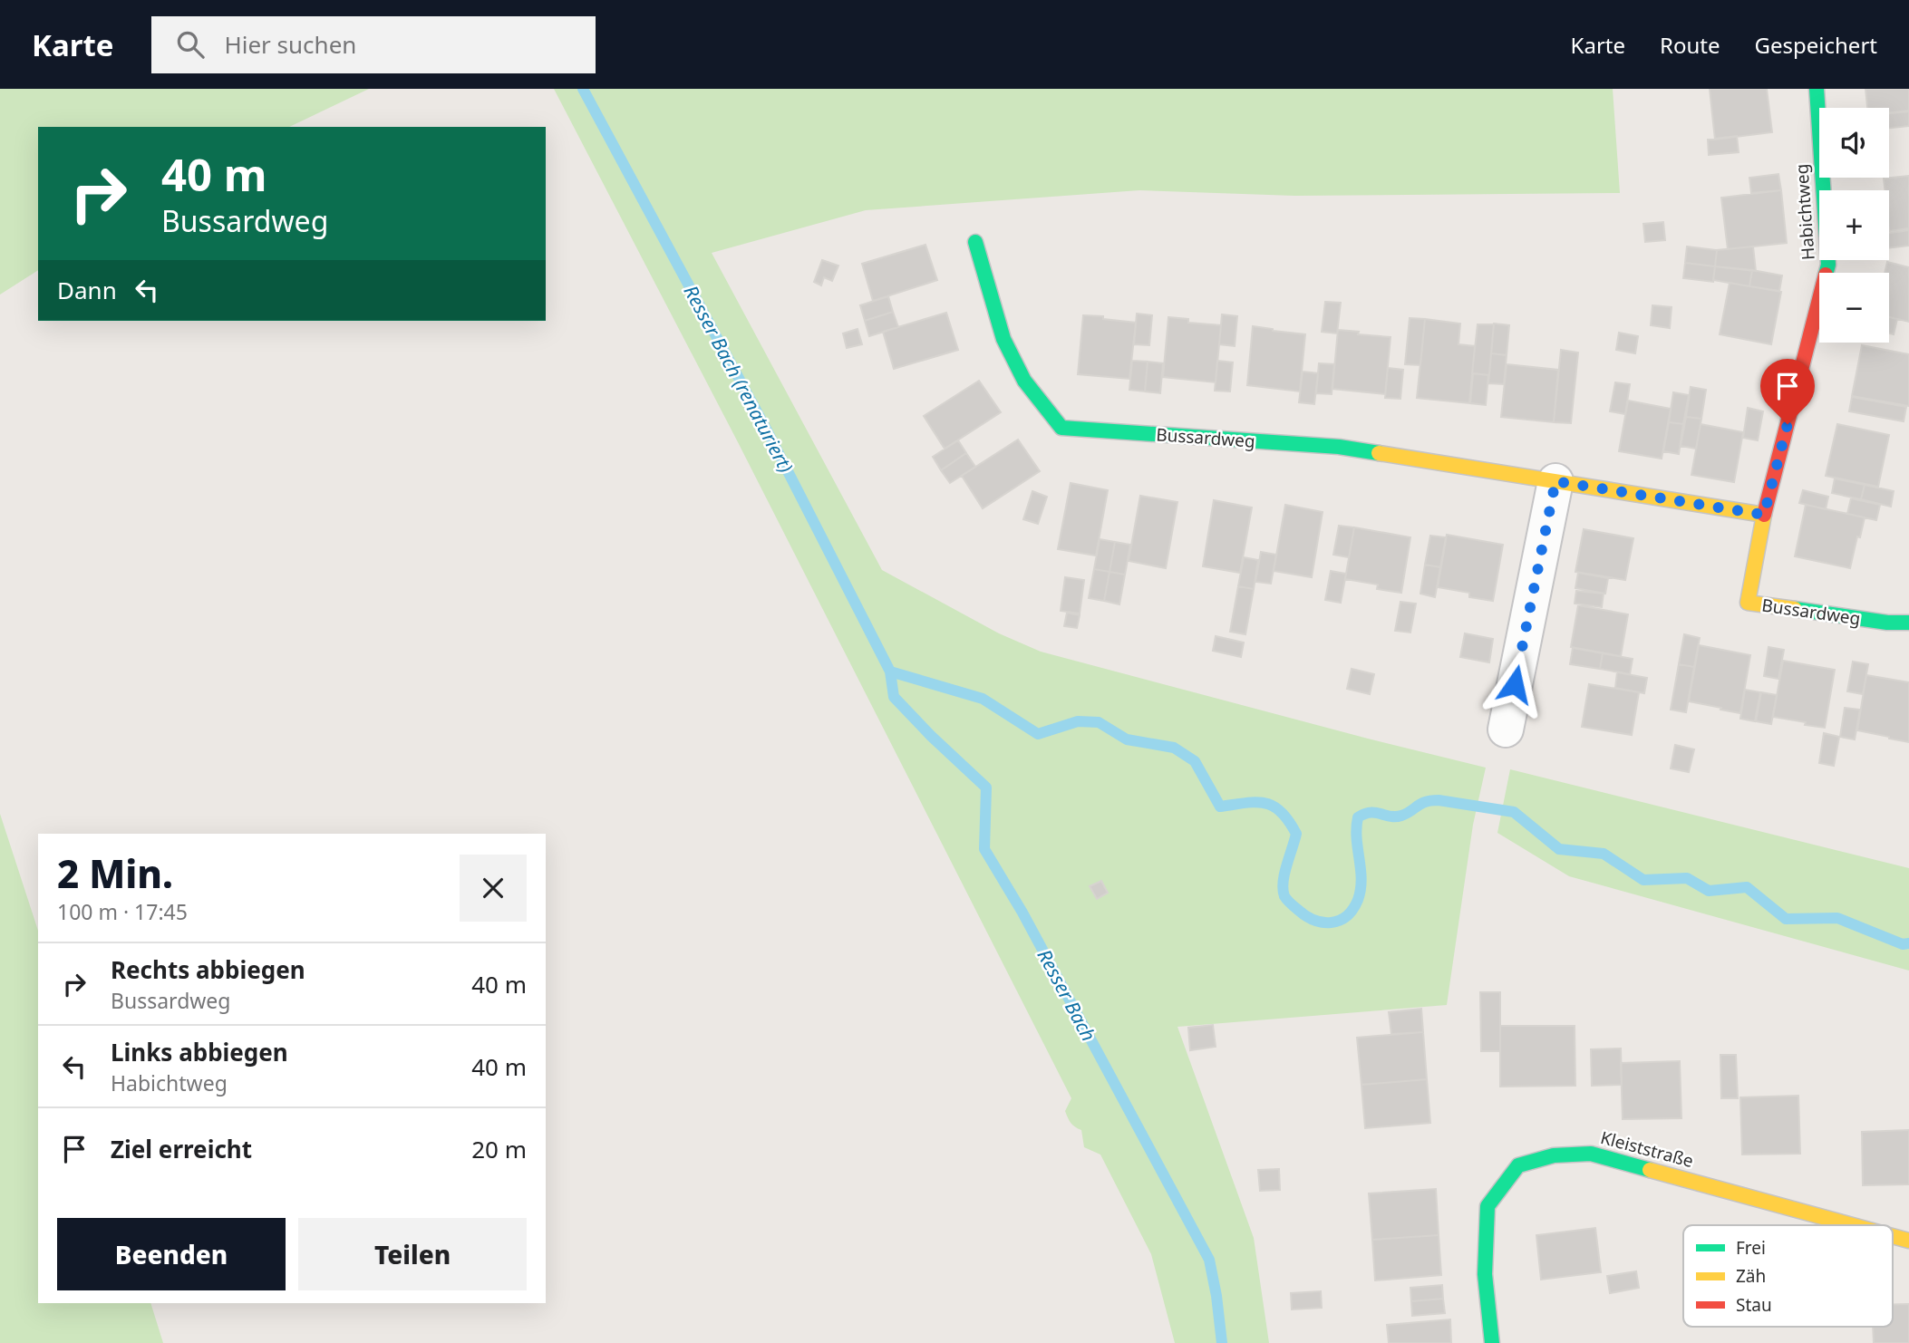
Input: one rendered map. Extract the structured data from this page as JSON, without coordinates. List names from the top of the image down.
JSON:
{
  "streets": {
    "street": ["Habichtweg", "Bussardweg", "Kleiststraße"]
  },
  "crossings": [
    ["Habichtweg", "Bussardweg"]
  ],
  "water": ["Resser Bach (renaturiert)", "Resser Bach"],
  "legend": ["Frei", "Zäh", "Stau"],
  "page": {
    "header": "Karte",
    "search": "Hier suchen",
    "nav": ["Karte", "Route", "Gespeichert"],
    "map_buttons": ["+", "−"],
    "turn": ["40 m", "Bussardweg"],
    "then": "Dann",
    "heading": ["2 Min.", "100 m · 17:45"],
    "list": [
      {
        "name": "Rechts abbiegen",
        "note": "Bussardweg",
        "value": "40 m"
      },
      {
        "name": "Links abbiegen",
        "note": "Habichtweg",
        "value": "40 m"
      },
      {
        "name": "Ziel erreicht",
        "value": "20 m"
      }
    ],
    "buttons": ["Beenden", "Teilen"]
  }
}
